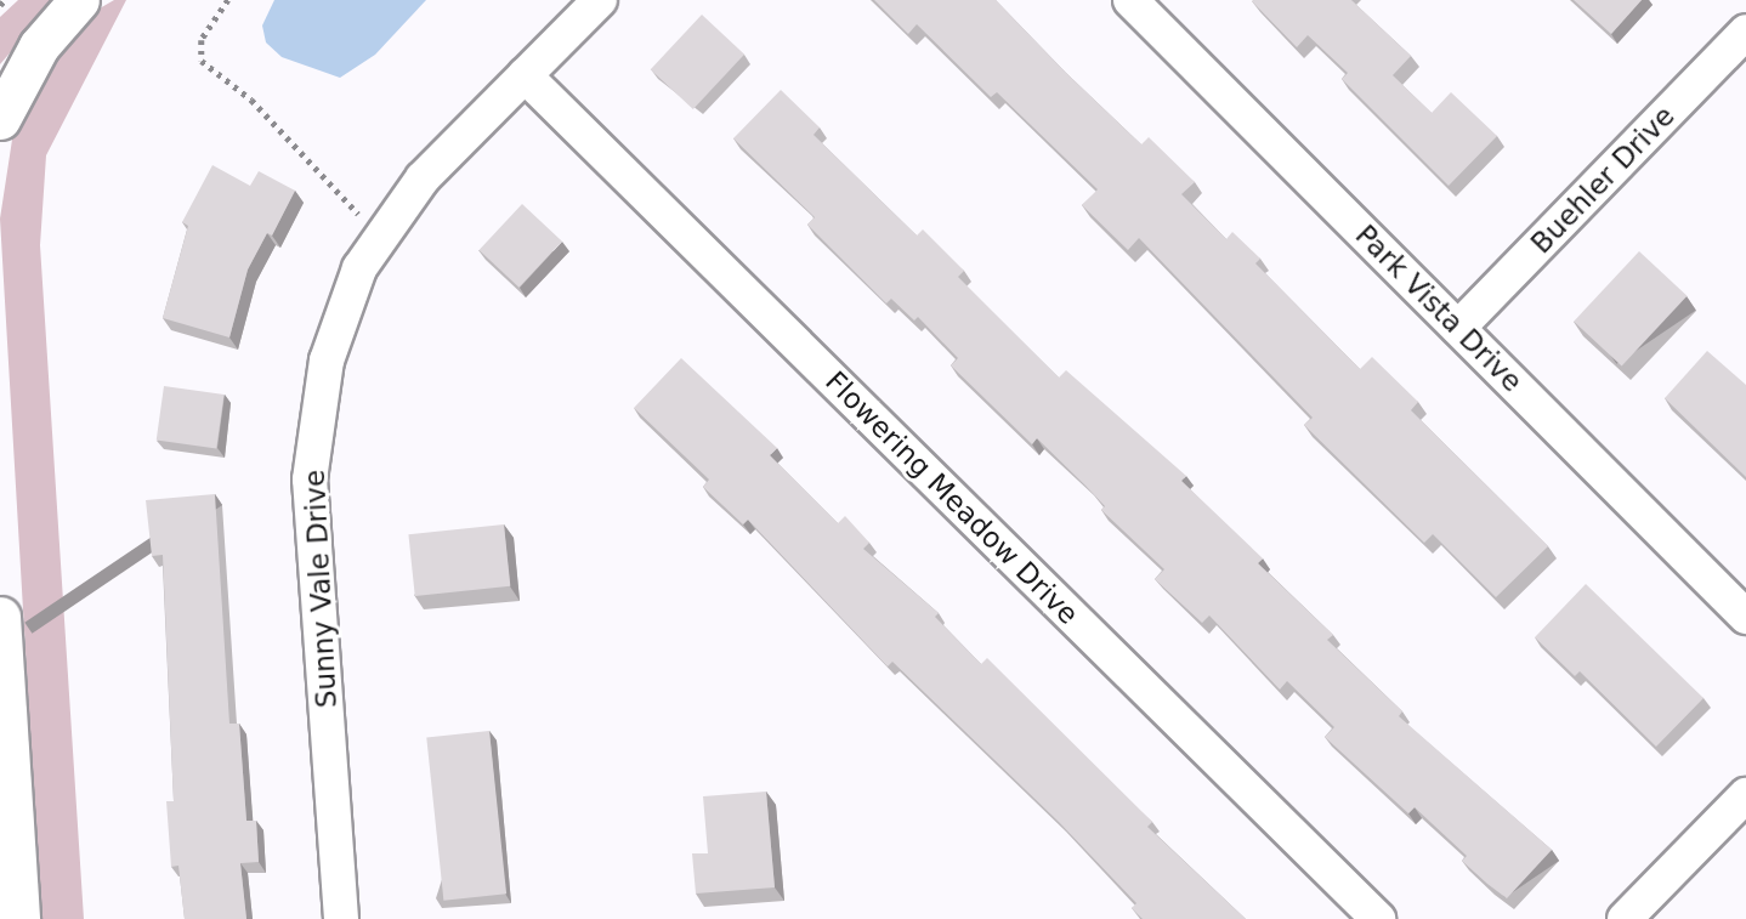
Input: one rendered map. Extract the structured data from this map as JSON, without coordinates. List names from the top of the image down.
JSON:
{
  "streets": {
    "street": [
      "Buehler Drive",
      "Park Vista Drive",
      "Flowering Meadow Drive",
      "Sunny Vale Drive"
    ]
  },
  "crossings": [
    ["Buehler Drive", "Park Vista Drive"],
    ["Flowering Meadow Drive", "Sunny Vale Drive"]
  ]
}
